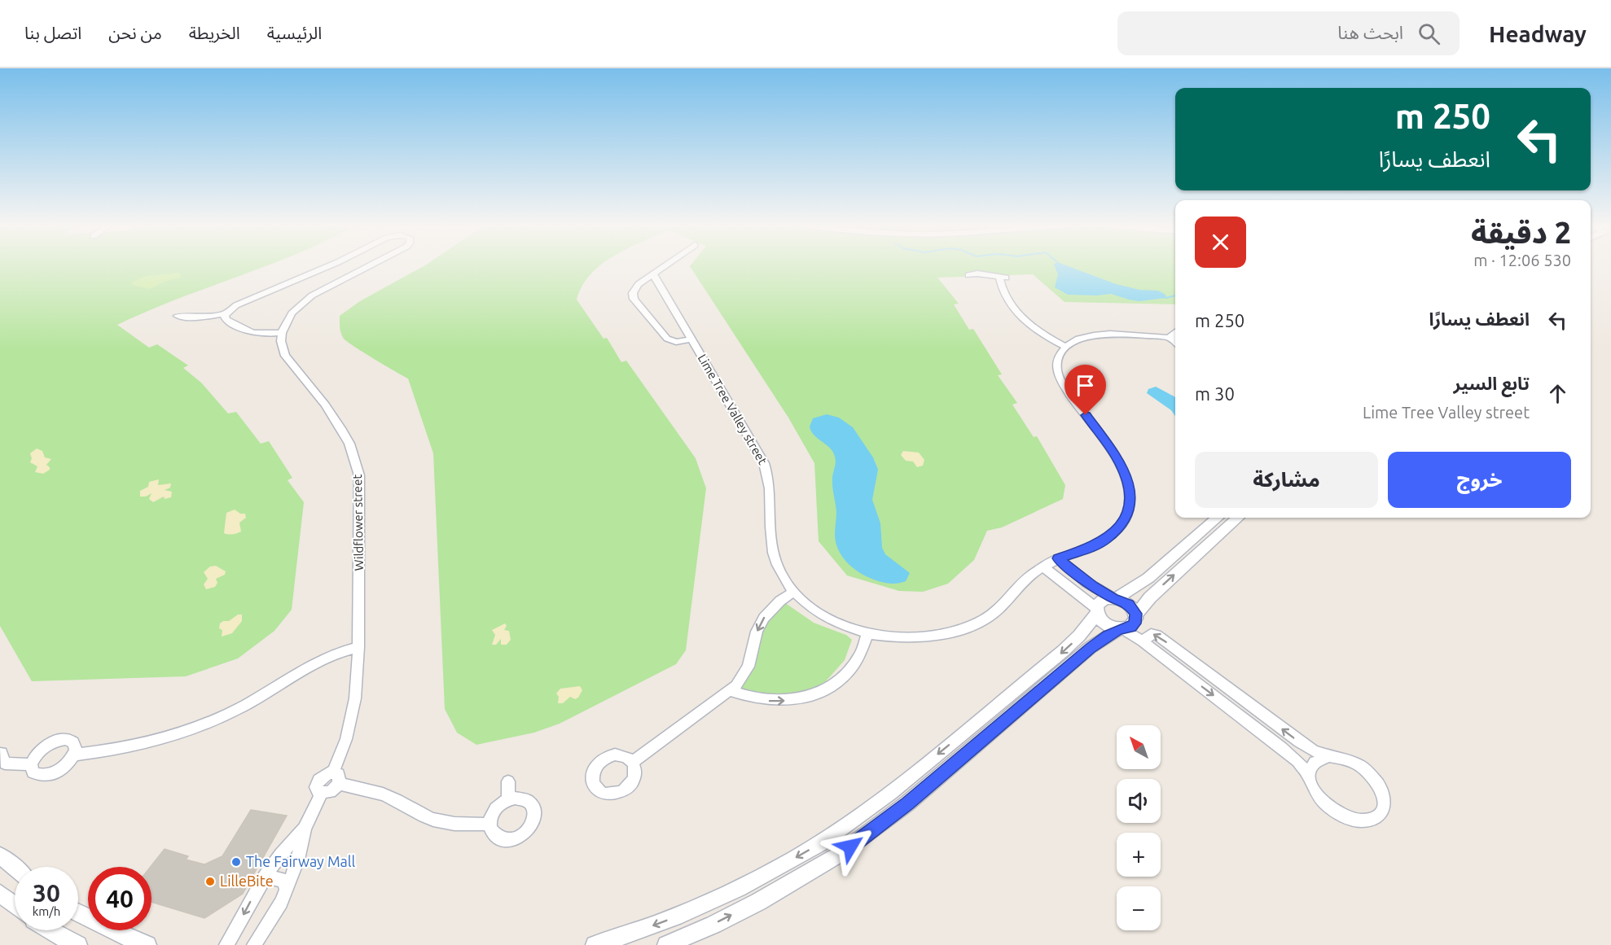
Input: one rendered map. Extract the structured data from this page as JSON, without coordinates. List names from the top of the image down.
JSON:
{
  "streets": {
    "street": ["Lime Tree Valley street", "Wildflower street"]
  },
  "places": ["The Fairway Mall", "LilleBite"],
  "north": "top left",
  "page": {
    "header": "Headway",
    "search": "ابحث هنا",
    "nav": [
      "الرئيسية",
      "الخريطة",
      "من نحن",
      "اتصل بنا"
    ],
    "turn": ["250 m", "انعطف يسارًا"],
    "heading": ["2 دقيقة", "530 m · 12:06"],
    "list": [
      {
        "name": "انعطف يسارًا",
        "value": "250 m"
      },
      {
        "name": "تابع السير",
        "note": "Lime Tree Valley street",
        "value": "30 m"
      }
    ],
    "buttons": ["خروج", "مشاركة"],
    "map_buttons": ["+", "−"],
    "speed": "30 km/h",
    "limit": "40"
  }
}
